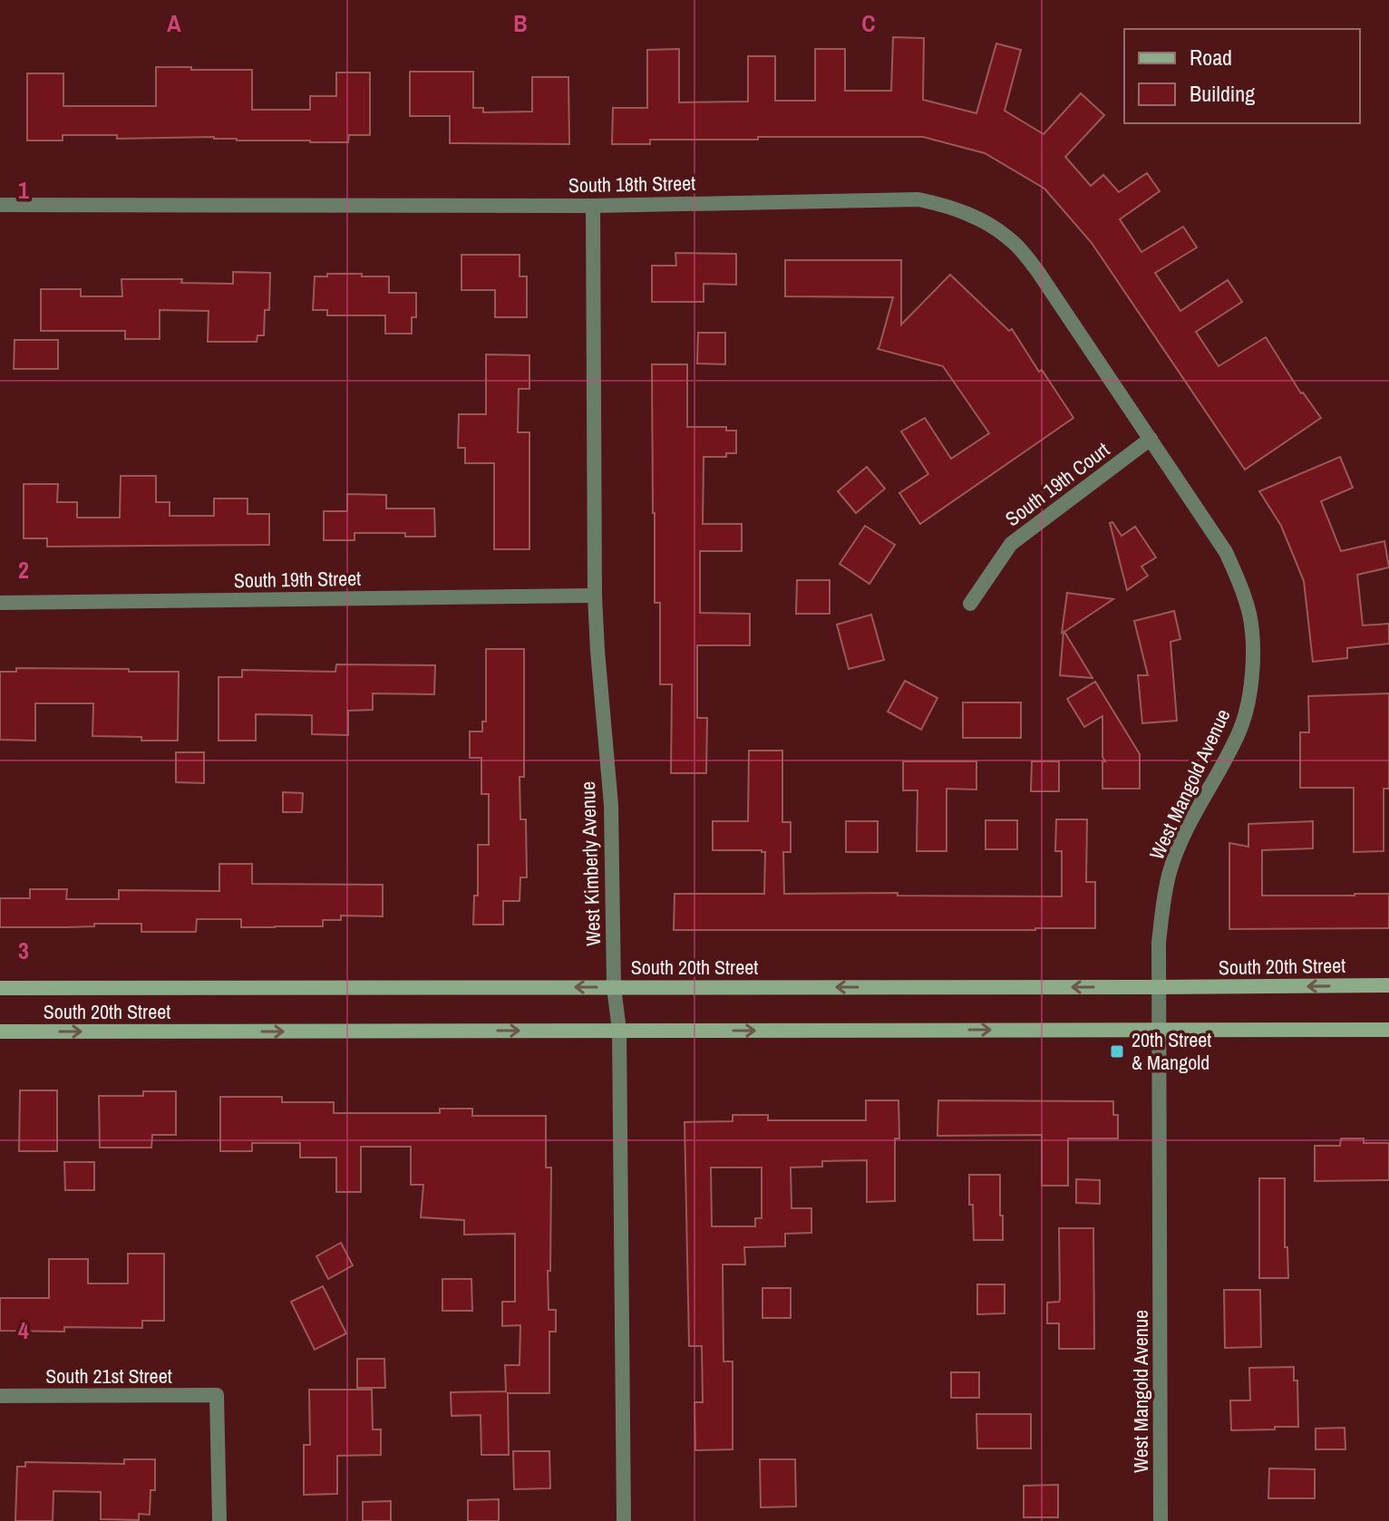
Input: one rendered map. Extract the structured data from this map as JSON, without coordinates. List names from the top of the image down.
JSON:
{
  "streets": {
    "street": [
      "South 18th Street",
      "South 19th Court",
      "South 19th Street",
      "West Mangold Avenue",
      "West Kimberly Avenue",
      "South 20th Street",
      "South 21st Street"
    ]
  },
  "crossings": [
    ["South 18th Street", "South 19th Court"],
    ["South 18th Street", "West Mangold Avenue"],
    ["South 18th Street", "West Kimberly Avenue"],
    ["South 19th Court", "West Mangold Avenue"],
    ["South 19th Street", "West Kimberly Avenue"],
    ["West Mangold Avenue", "South 20th Street"],
    ["West Kimberly Avenue", "South 20th Street"]
  ],
  "places": {
    "transit": ["20th Street & Mangold"]
  },
  "legend": ["Road", "Building"],
  "grid": {
    "columns": ["A", "B", "C"],
    "rows": [
      "1",
      "2",
      "3",
      "4"
    ]
  }
}
